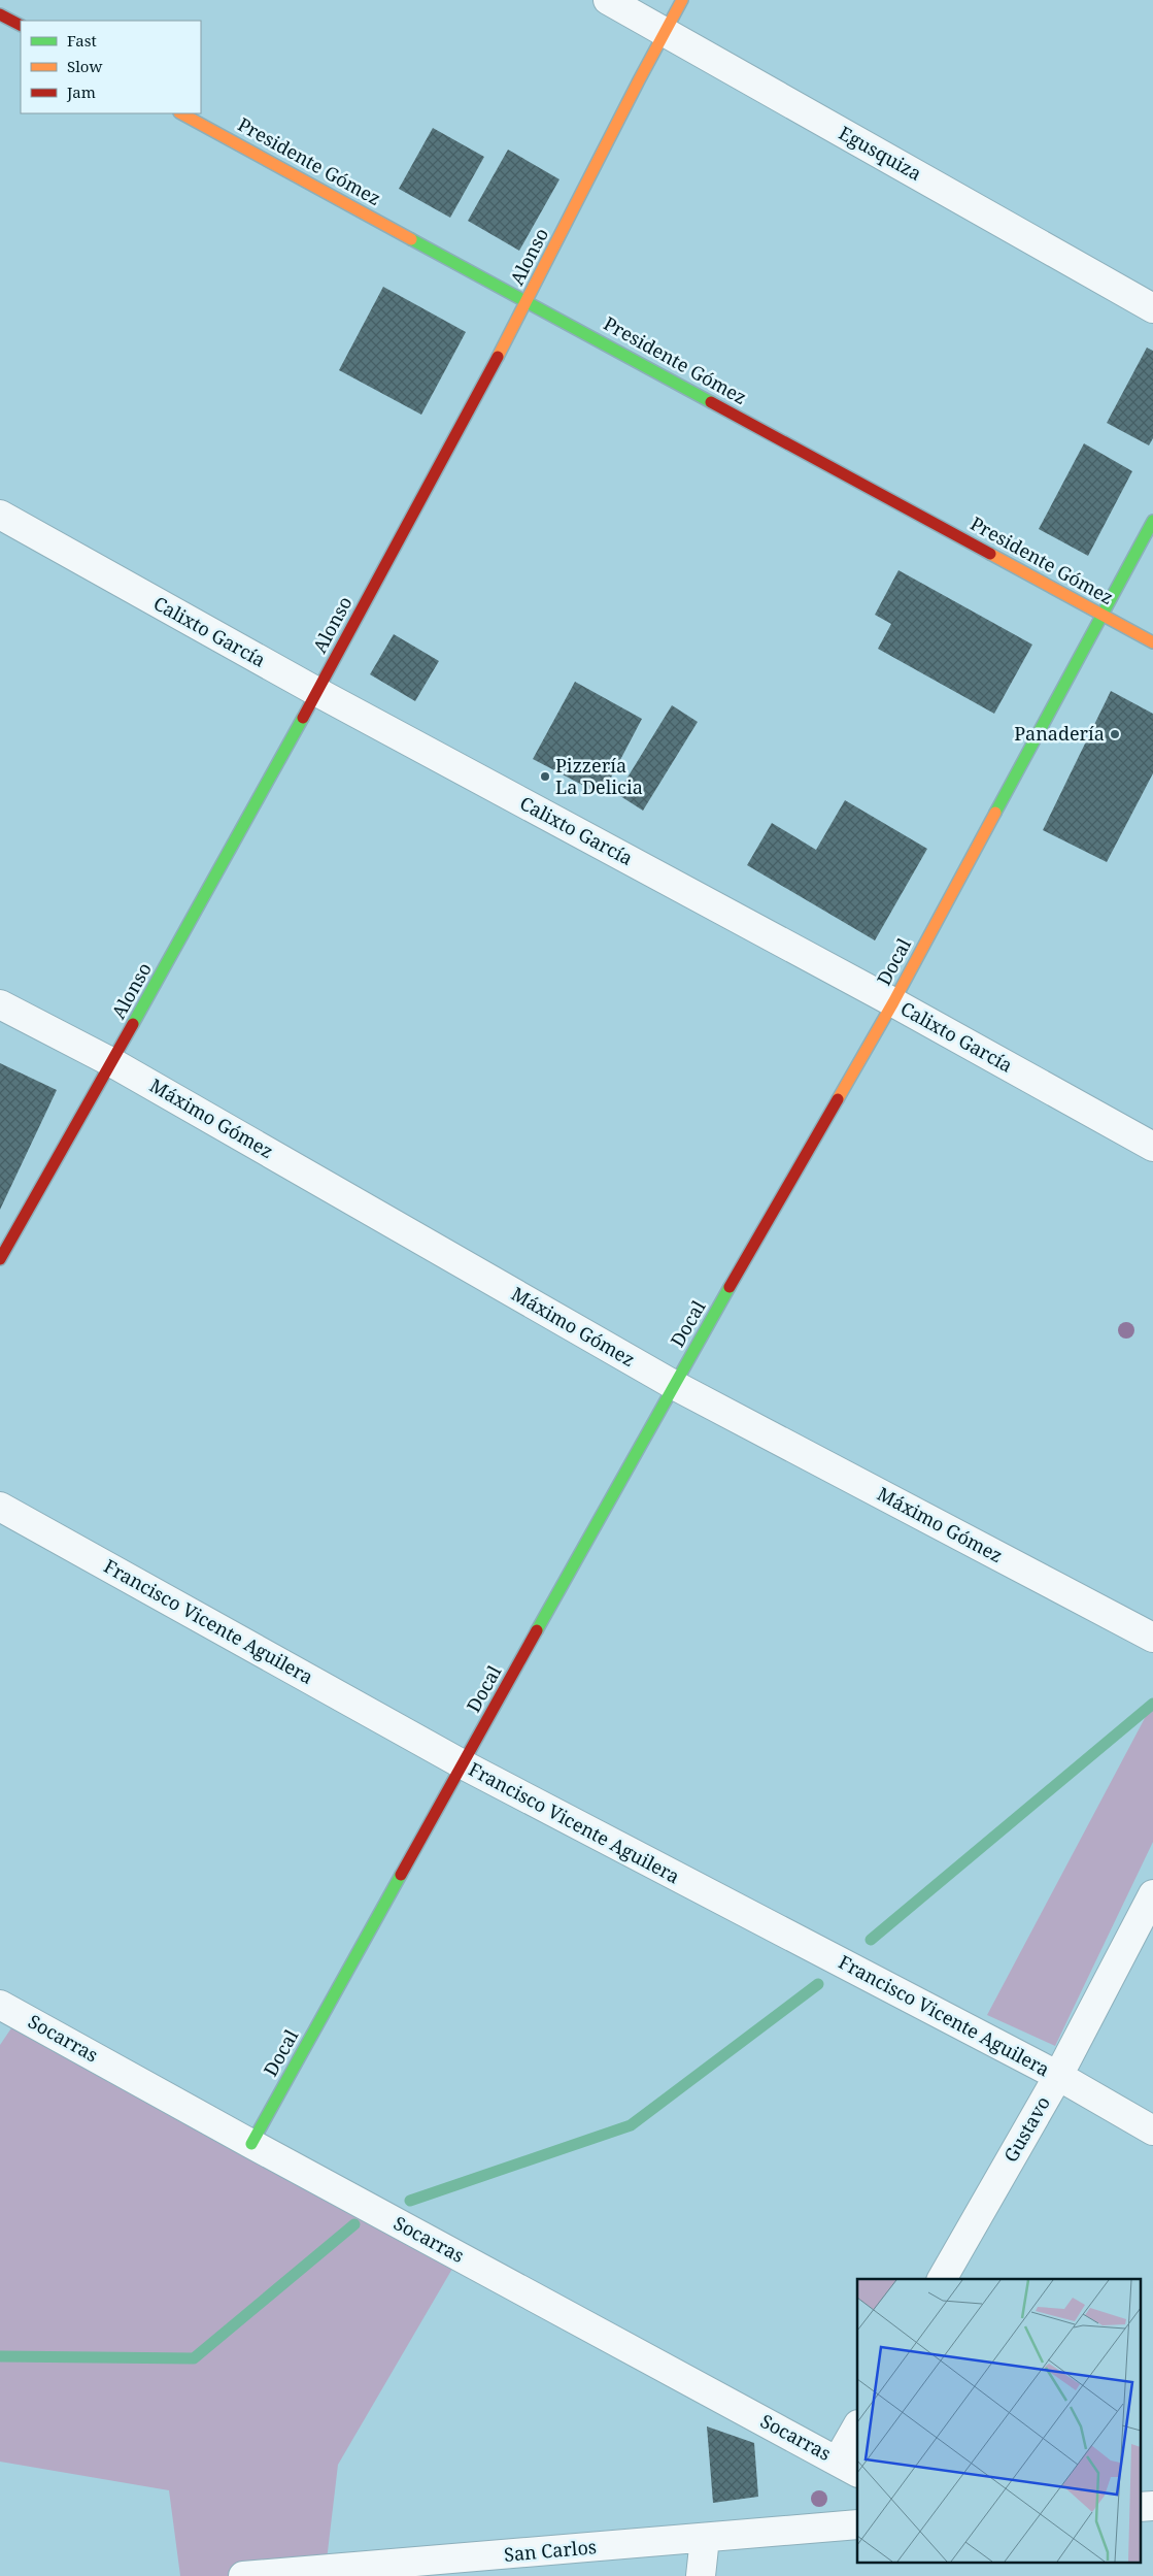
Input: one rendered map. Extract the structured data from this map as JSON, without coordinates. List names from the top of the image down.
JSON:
{
  "streets": {
    "street": [
      "Egusquiza",
      "Presidente Gómez",
      "Alonso",
      "Calixto García",
      "Docal",
      "Máximo Gómez",
      "Francisco Vicente Aguilera",
      "Socarras",
      "Gustavo",
      "San Carlos"
    ]
  },
  "crossings": [
    ["Egusquiza", "Alonso"],
    ["Presidente Gómez", "Alonso"],
    ["Presidente Gómez", "Docal"],
    ["Alonso", "Calixto García"],
    ["Alonso", "Máximo Gómez"],
    ["Calixto García", "Docal"],
    ["Docal", "Máximo Gómez"],
    ["Docal", "Francisco Vicente Aguilera"],
    ["Docal", "Socarras"],
    ["Francisco Vicente Aguilera", "Gustavo"]
  ],
  "places": ["Panadería", "Pizzería La Delicia"],
  "legend": ["Fast", "Slow", "Jam"]
}
